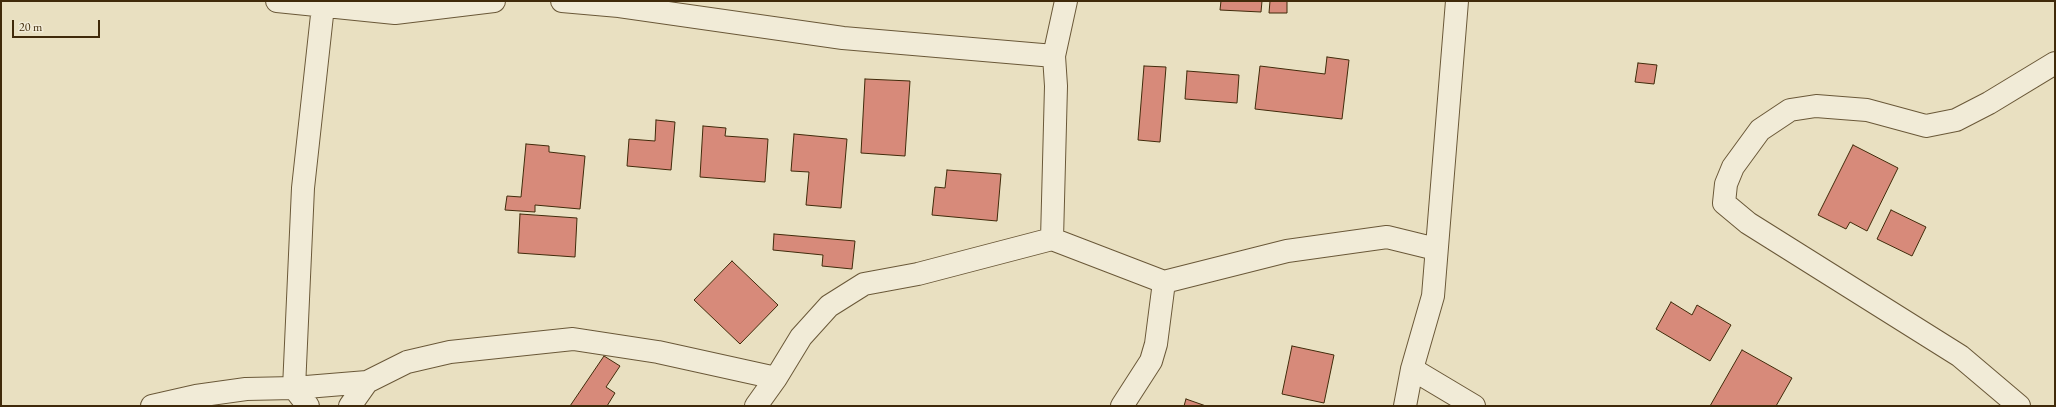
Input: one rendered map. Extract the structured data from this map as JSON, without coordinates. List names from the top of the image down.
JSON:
{
  "scale_bar": "20 m"
}
